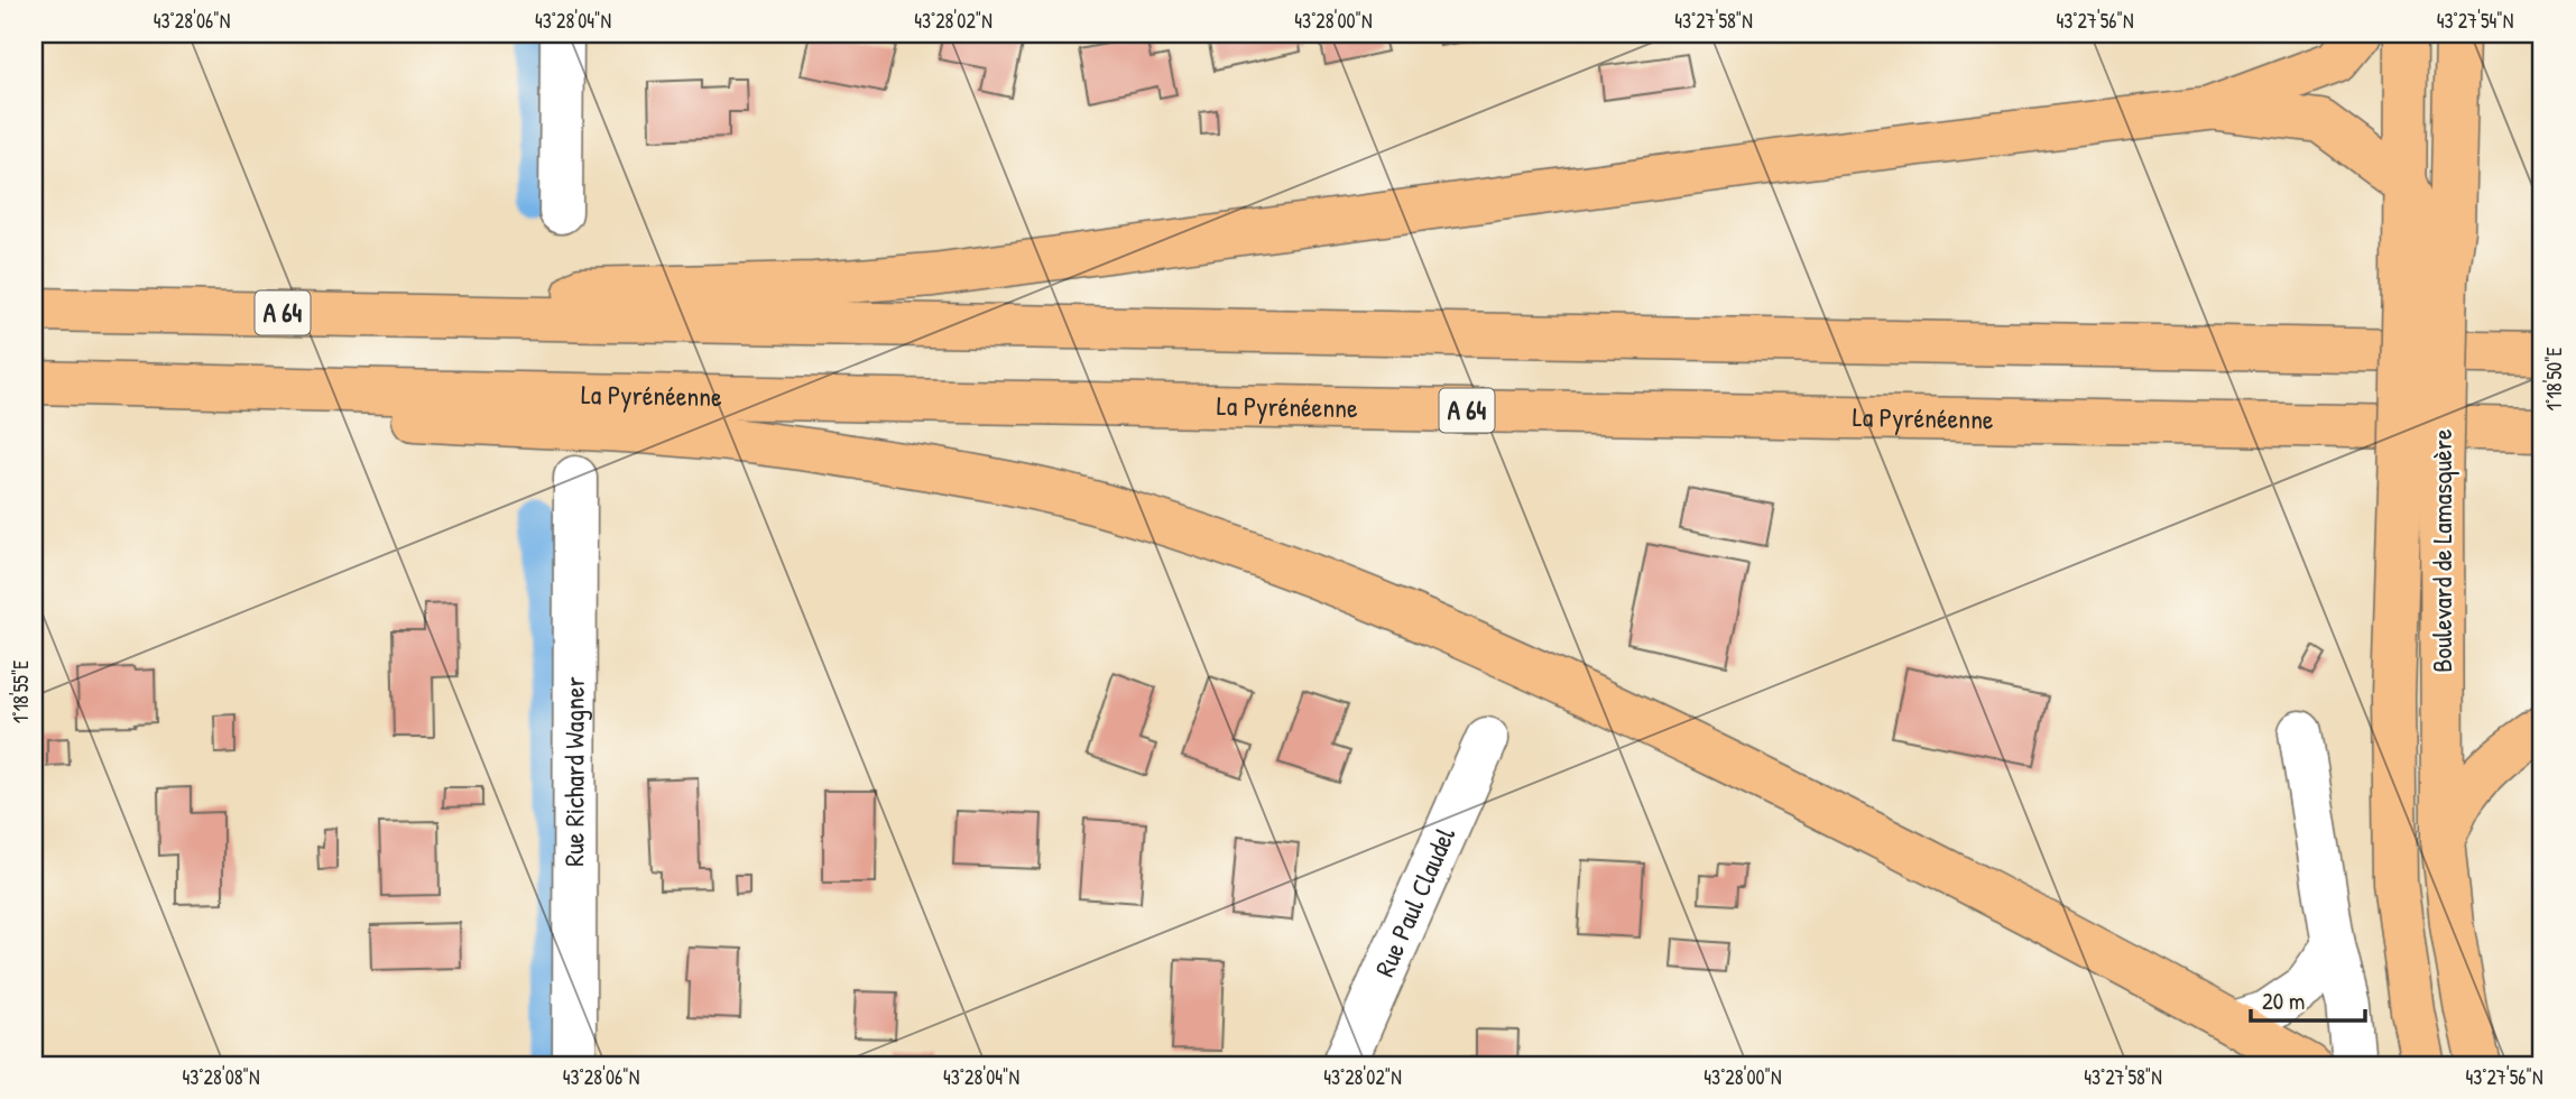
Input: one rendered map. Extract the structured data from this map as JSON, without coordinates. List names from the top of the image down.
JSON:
{
  "streets": {
    "main road": ["A 64", "La Pyrénéenne", "Boulevard de Lamasquère"],
    "street": ["Rue Richard Wagner", "Rue Paul Claudel"]
  },
  "scale_bar": "20 m",
  "coordinates": [
    "43°28'06\"N",
    "43°28'04\"N",
    "43°28'02\"N",
    "43°28'00\"N",
    "43°27'58\"N",
    "43°27'56\"N",
    "43°27'54\"N",
    "1°18'50\"E",
    "1°18'55\"E",
    "43°28'08\"N"
  ]
}
